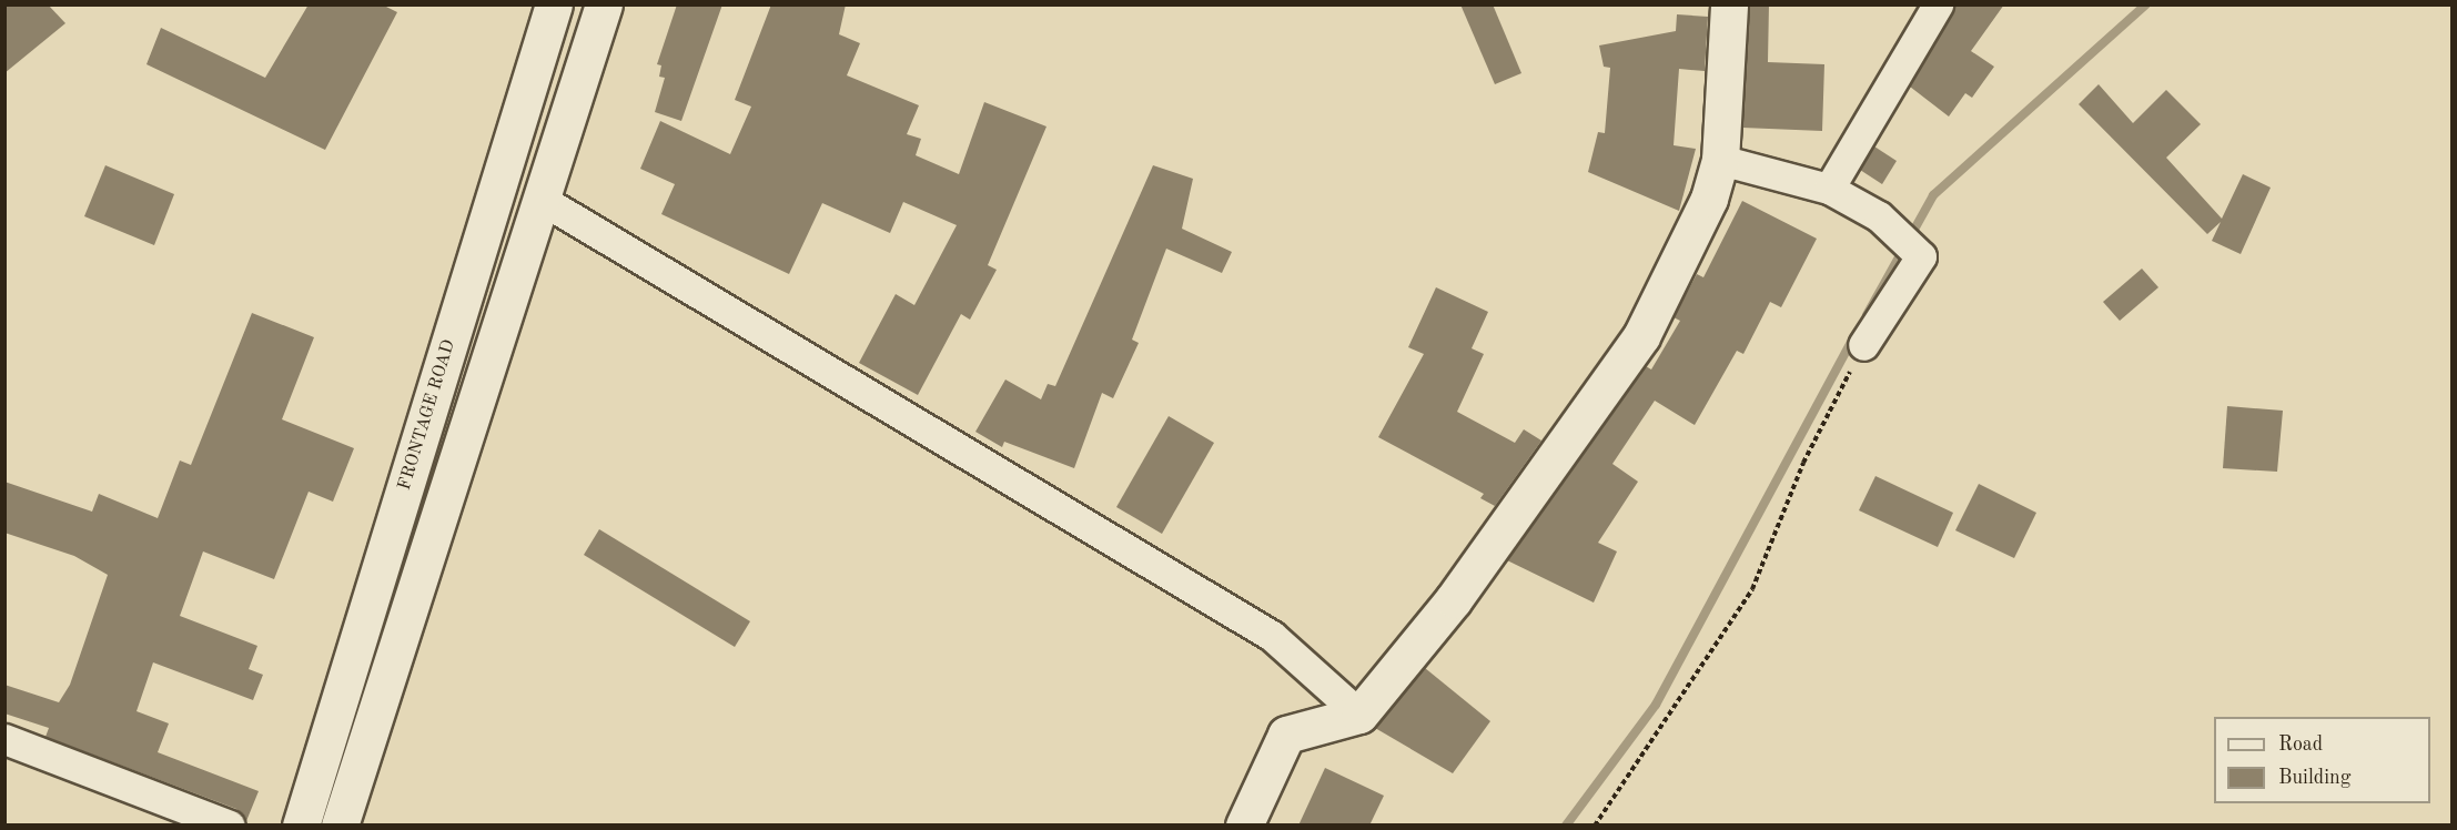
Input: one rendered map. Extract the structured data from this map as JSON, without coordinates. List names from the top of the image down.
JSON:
{
  "streets": {
    "main road": ["FRONTAGE ROAD"]
  },
  "legend": ["Road", "Building"]
}
